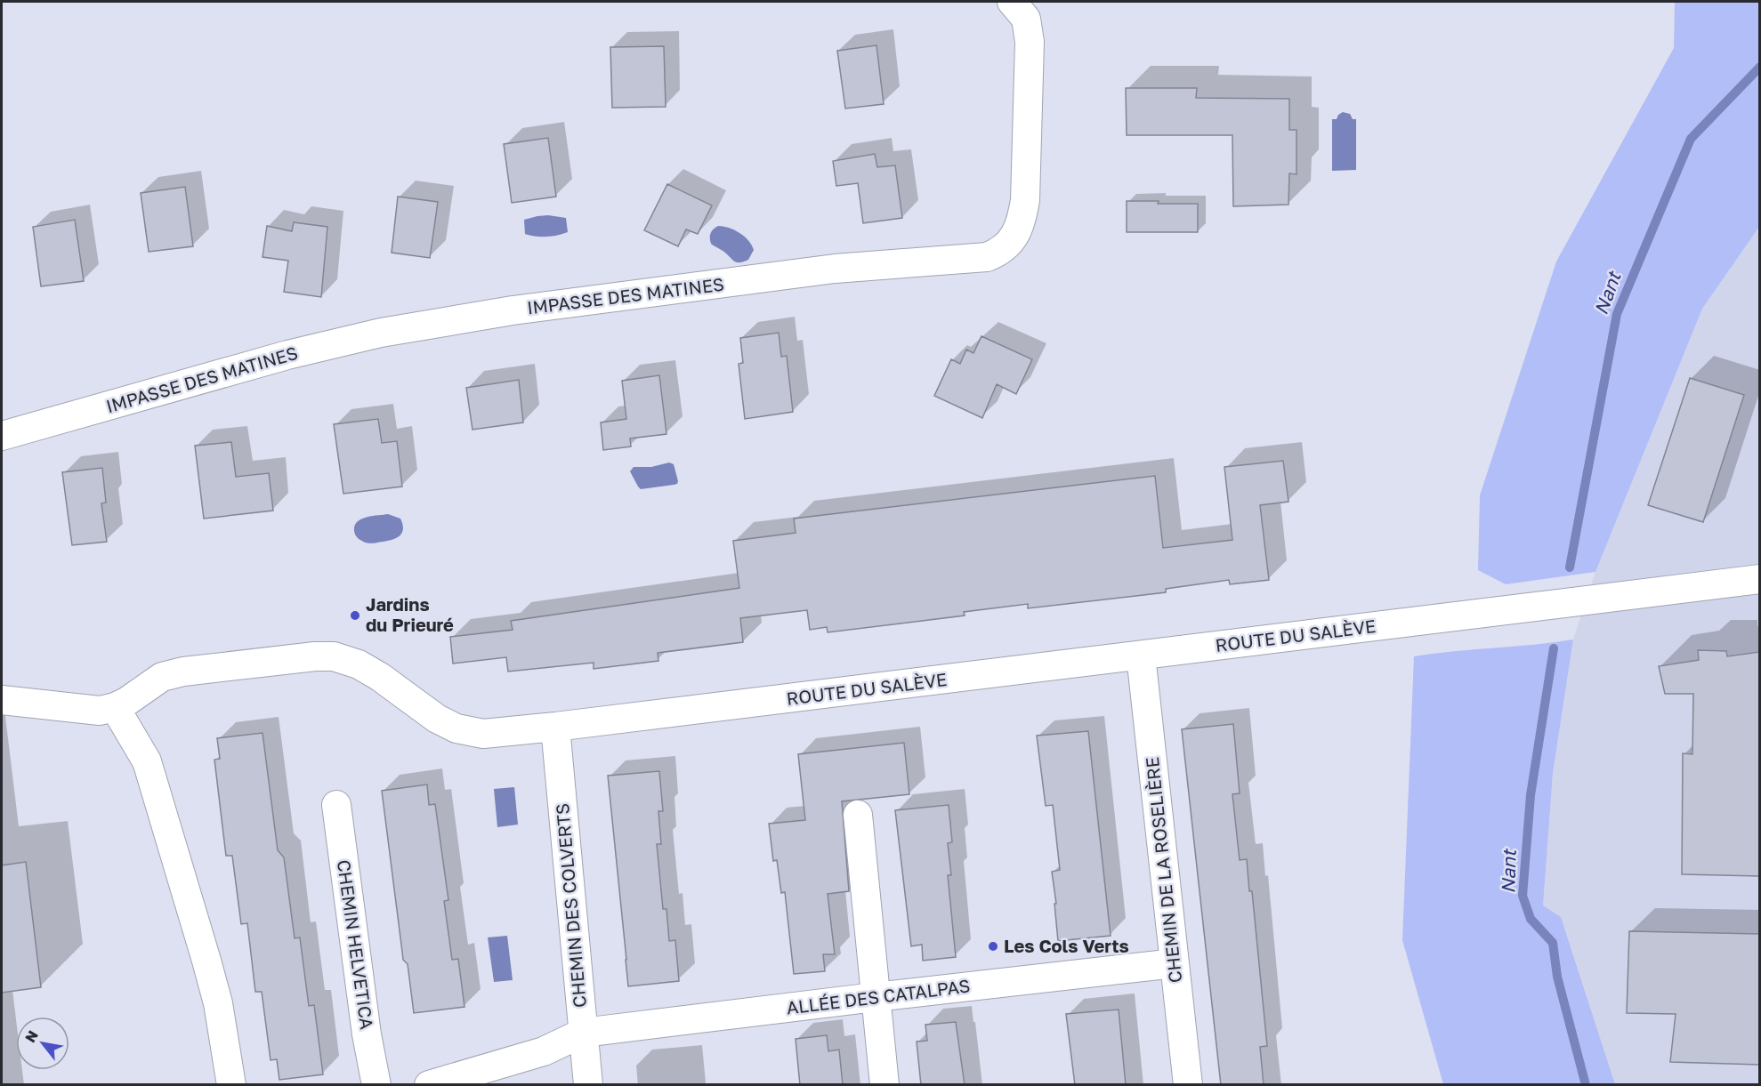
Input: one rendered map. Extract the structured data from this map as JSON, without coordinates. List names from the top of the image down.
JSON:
{
  "streets": {
    "street": [
      "IMPASSE DES MATINES",
      "ROUTE DU SALÈVE",
      "CHEMIN DE LA ROSELIÈRE",
      "CHEMIN DES COLVERTS",
      "CHEMIN HELVETICA",
      "ALLÉE DES CATALPAS"
    ]
  },
  "crossings": [
    ["ROUTE DU SALÈVE", "CHEMIN DE LA ROSELIÈRE"],
    ["ROUTE DU SALÈVE", "CHEMIN DES COLVERTS"],
    ["CHEMIN DE LA ROSELIÈRE", "ALLÉE DES CATALPAS"],
    ["CHEMIN DES COLVERTS", "ALLÉE DES CATALPAS"]
  ],
  "water": ["Nant"],
  "places": ["Jardins du Prieuré", "Les Cols Verts"],
  "north": "top left"
}
